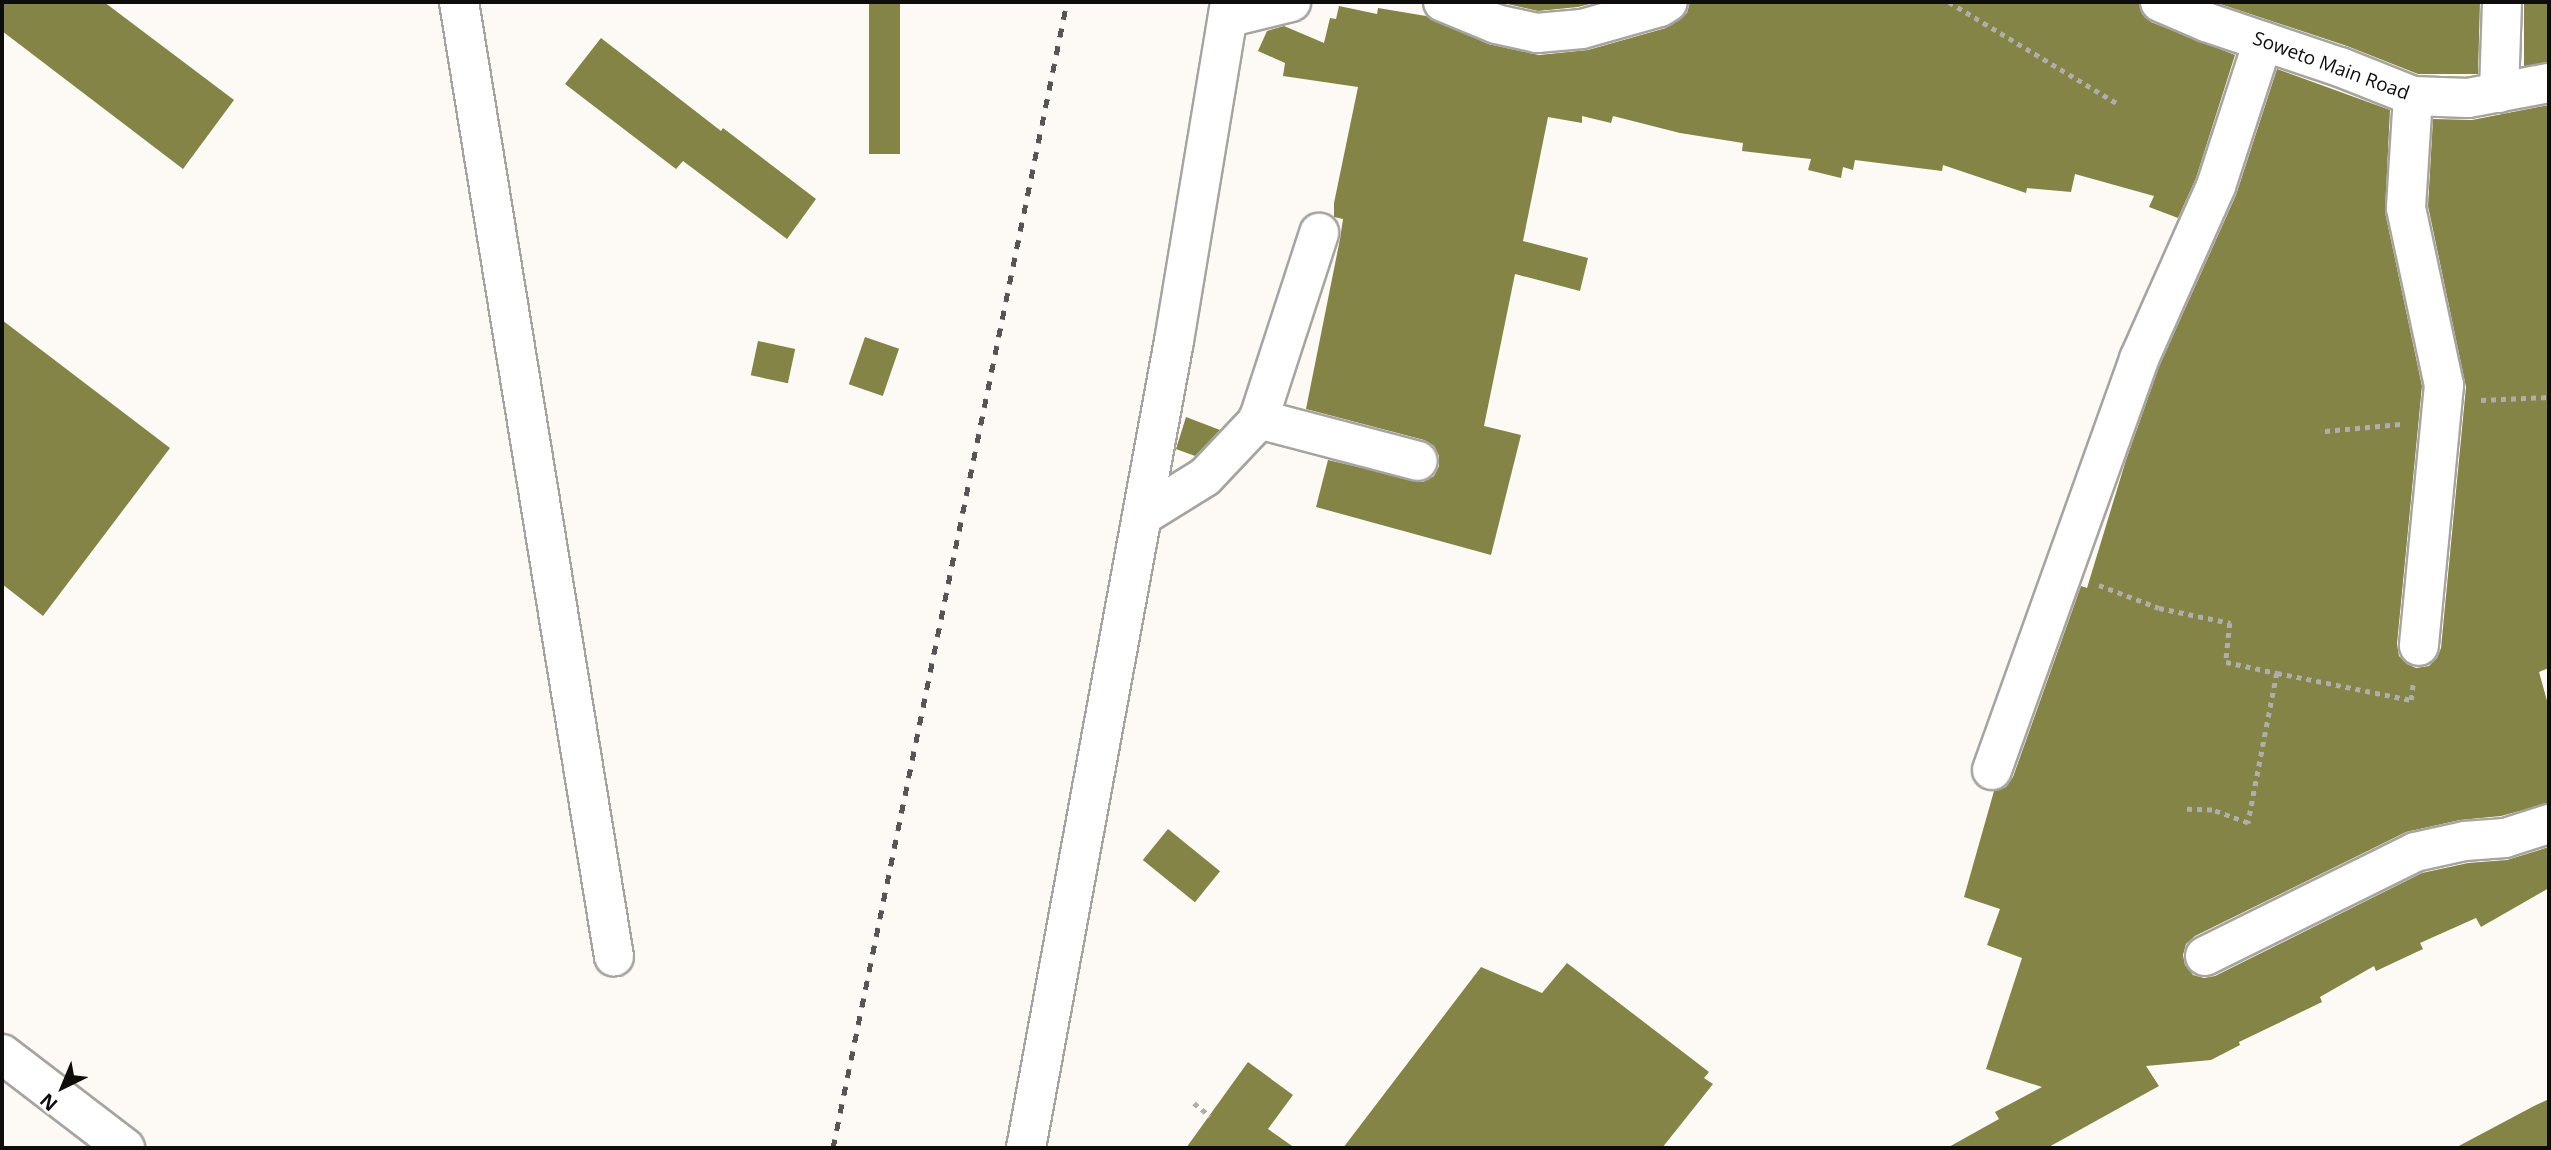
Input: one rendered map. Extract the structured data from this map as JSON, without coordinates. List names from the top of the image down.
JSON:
{
  "streets": {
    "street": ["Soweto Main Road"]
  },
  "north": "bottom left"
}
